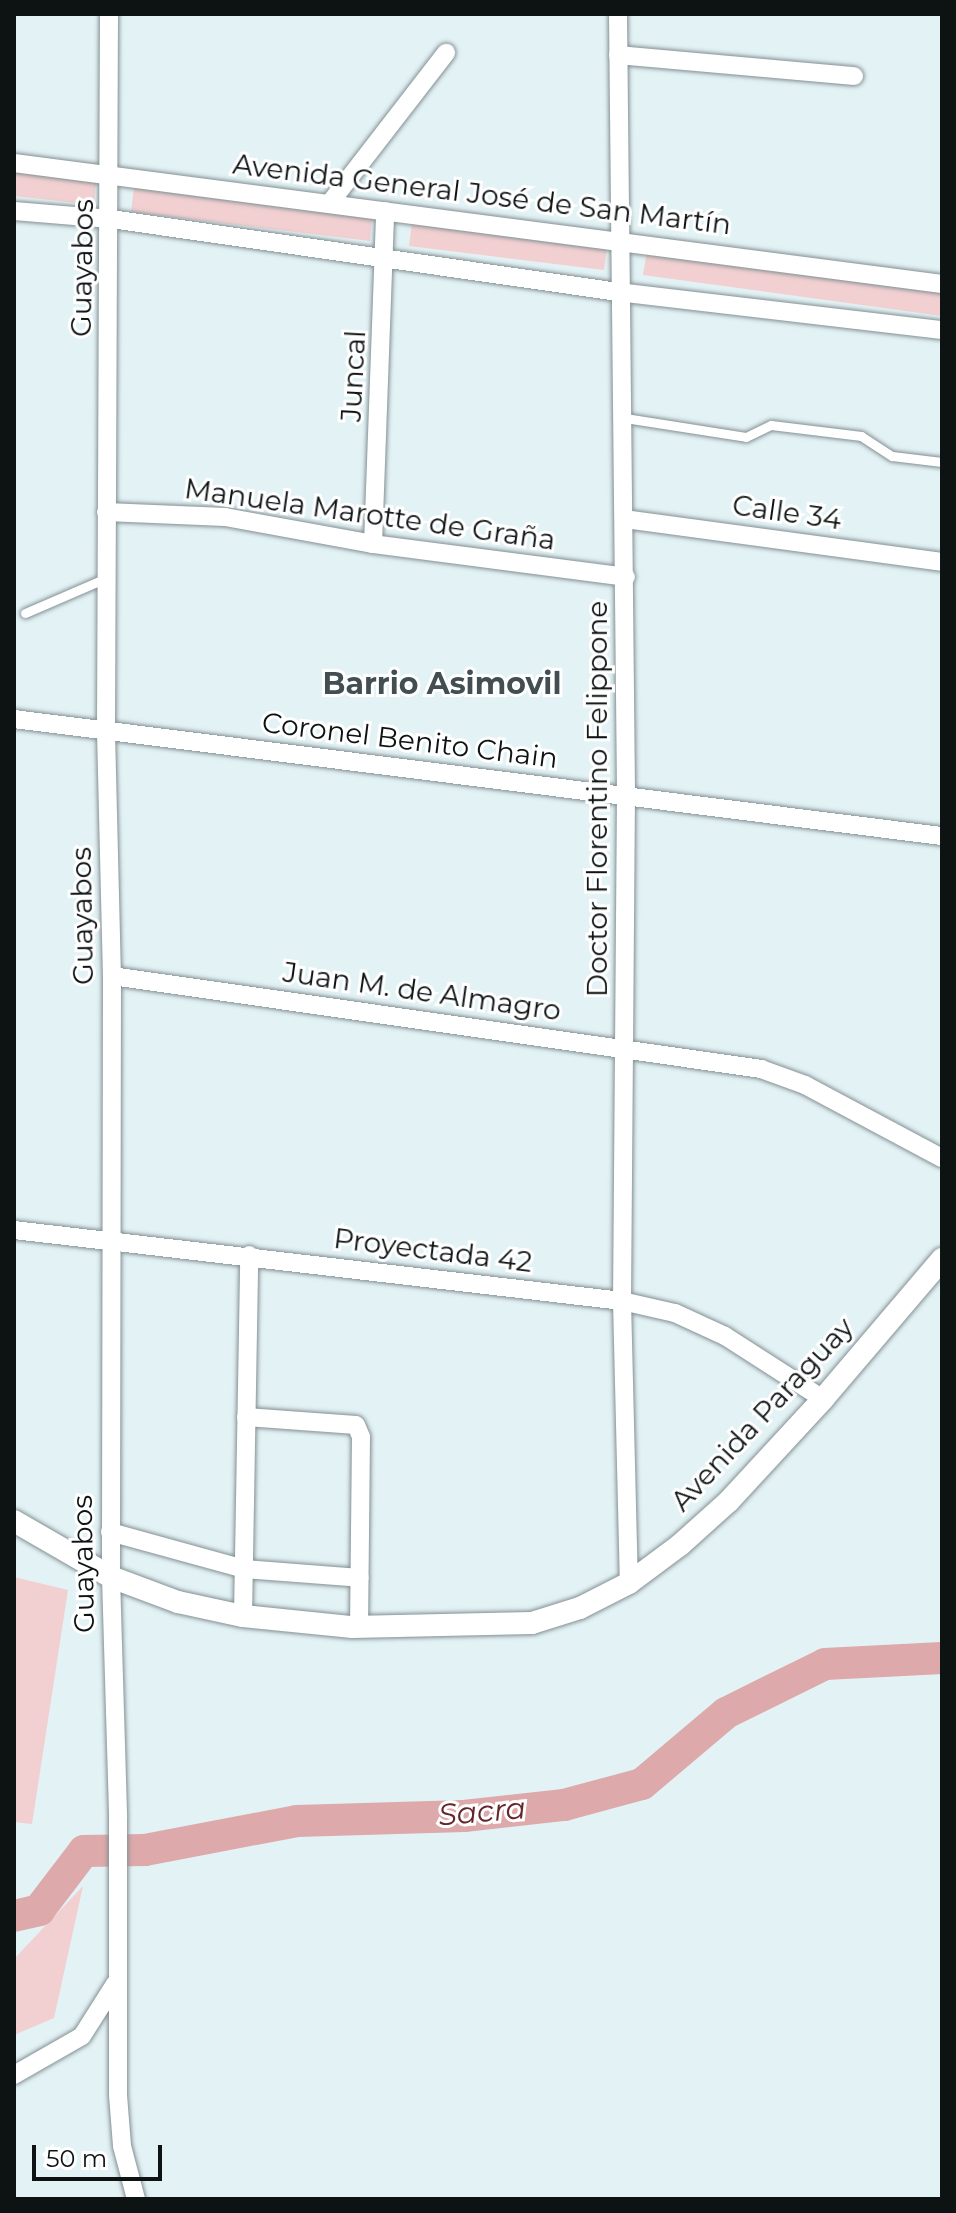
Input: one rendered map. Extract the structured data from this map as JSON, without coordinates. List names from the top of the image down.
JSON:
{
  "streets": {
    "street": [
      "Avenida General José de San Martín",
      "Guayabos",
      "Juncal",
      "Calle 34",
      "Manuela Marotte de Graña",
      "Coronel Benito Chain",
      "Doctor Florentino Felippone",
      "Juan M. de Almagro",
      "Proyectada 42",
      "Avenida Paraguay"
    ]
  },
  "crossings": [
    ["Avenida General José de San Martín", "Guayabos"],
    ["Avenida General José de San Martín", "Juncal"],
    ["Avenida General José de San Martín", "Doctor Florentino Felippone"],
    ["Guayabos", "Manuela Marotte de Graña"],
    ["Guayabos", "Coronel Benito Chain"],
    ["Guayabos", "Juan M. de Almagro"],
    ["Guayabos", "Proyectada 42"],
    ["Guayabos", "Avenida Paraguay"],
    ["Juncal", "Manuela Marotte de Graña"],
    ["Calle 34", "Doctor Florentino Felippone"],
    ["Manuela Marotte de Graña", "Doctor Florentino Felippone"],
    ["Coronel Benito Chain", "Doctor Florentino Felippone"],
    ["Doctor Florentino Felippone", "Juan M. de Almagro"],
    ["Doctor Florentino Felippone", "Proyectada 42"],
    ["Doctor Florentino Felippone", "Avenida Paraguay"],
    ["Proyectada 42", "Avenida Paraguay"]
  ],
  "districts": ["Barrio Asimovil"],
  "water": ["Sacra"],
  "scale_bar": "50 m"
}
